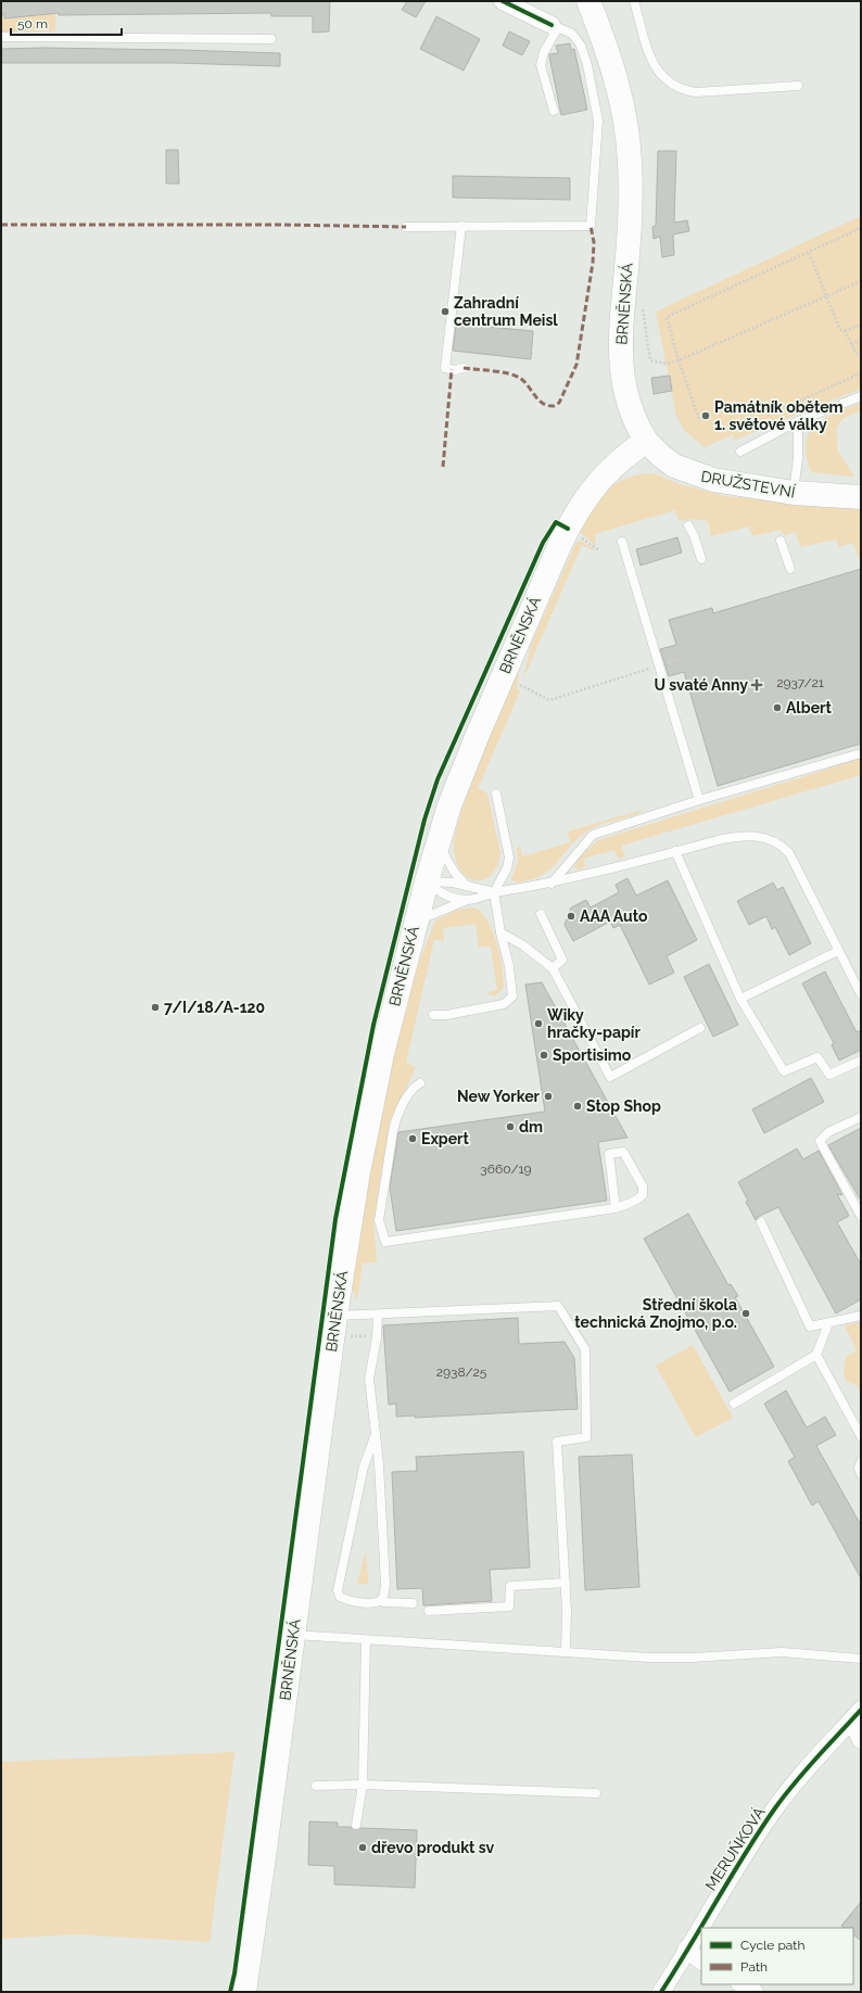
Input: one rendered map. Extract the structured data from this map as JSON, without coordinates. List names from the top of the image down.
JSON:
{
  "streets": {
    "main road": ["BRNĚNSKÁ", "DRUŽSTEVNÍ"],
    "street": ["MERUŇKOVÁ"]
  },
  "crossings": [
    ["BRNĚNSKÁ", "DRUŽSTEVNÍ"]
  ],
  "places": {
    "other": [
      "Zahradní centrum Meisl",
      "Památník obětem 1. světové války",
      "Albert",
      "AAA Auto",
      "7/I/18/A-120",
      "Wiky hračky-papír",
      "Sportisimo",
      "New Yorker",
      "Stop Shop",
      "dm",
      "Expert",
      "Střední škola technická Znojmo, p.o.",
      "dřevo produkt sv"
    ],
    "health": ["U svaté Anny"]
  },
  "house_numbers": ["2937/21", "3660/19", "2938/25"],
  "legend": ["Cycle path", "Path"],
  "scale_bar": "50 m"
}
